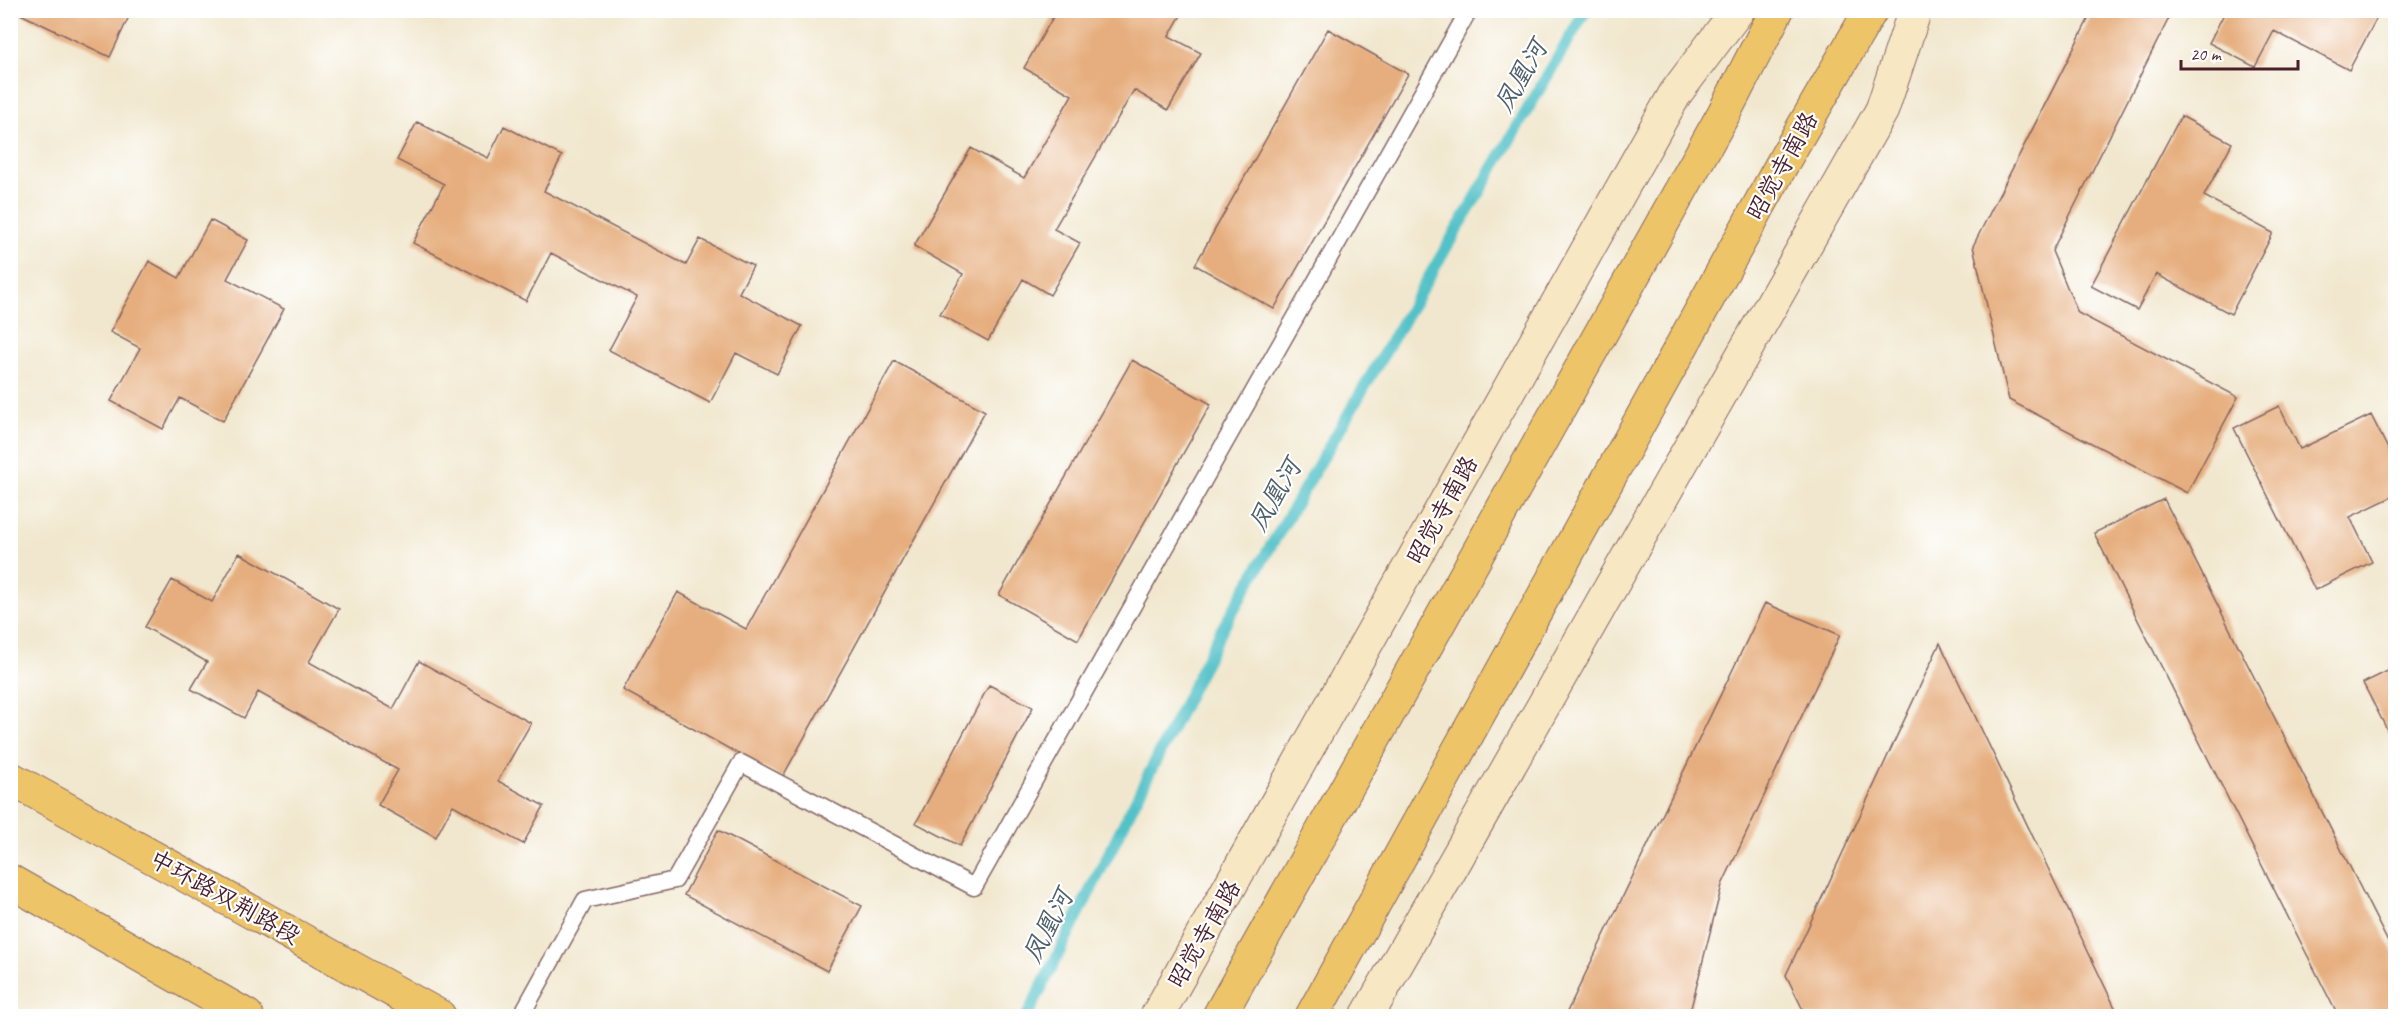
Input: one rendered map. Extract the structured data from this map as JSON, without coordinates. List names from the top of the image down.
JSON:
{
  "streets": {
    "main road": ["昭觉寺南路", "中环路双荆路段"]
  },
  "water": ["凤凰河"],
  "scale_bar": "20 m"
}
